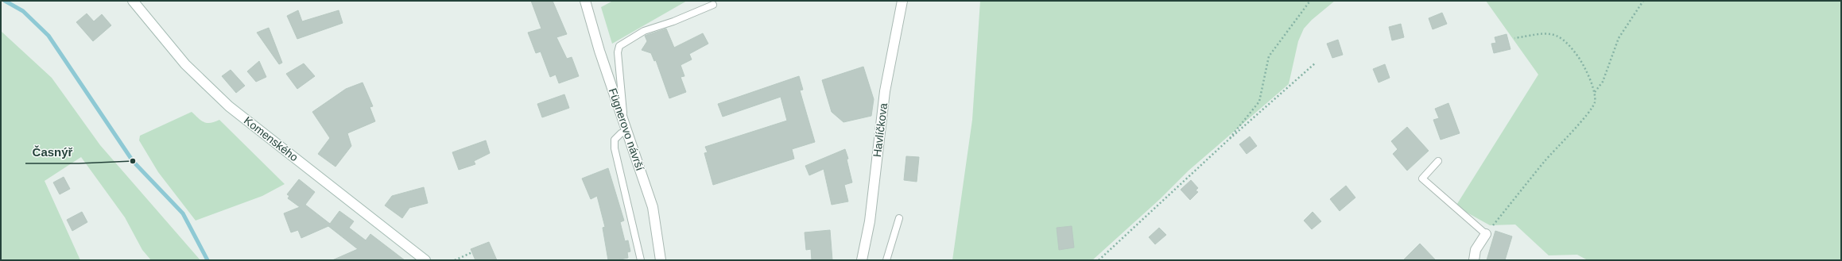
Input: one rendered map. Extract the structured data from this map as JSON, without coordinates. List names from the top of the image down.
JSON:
{
  "streets": {
    "street": ["Fügnerovo návrší", "Havlíčkova", "Komenského"]
  },
  "places": ["Časnýř"]
}
